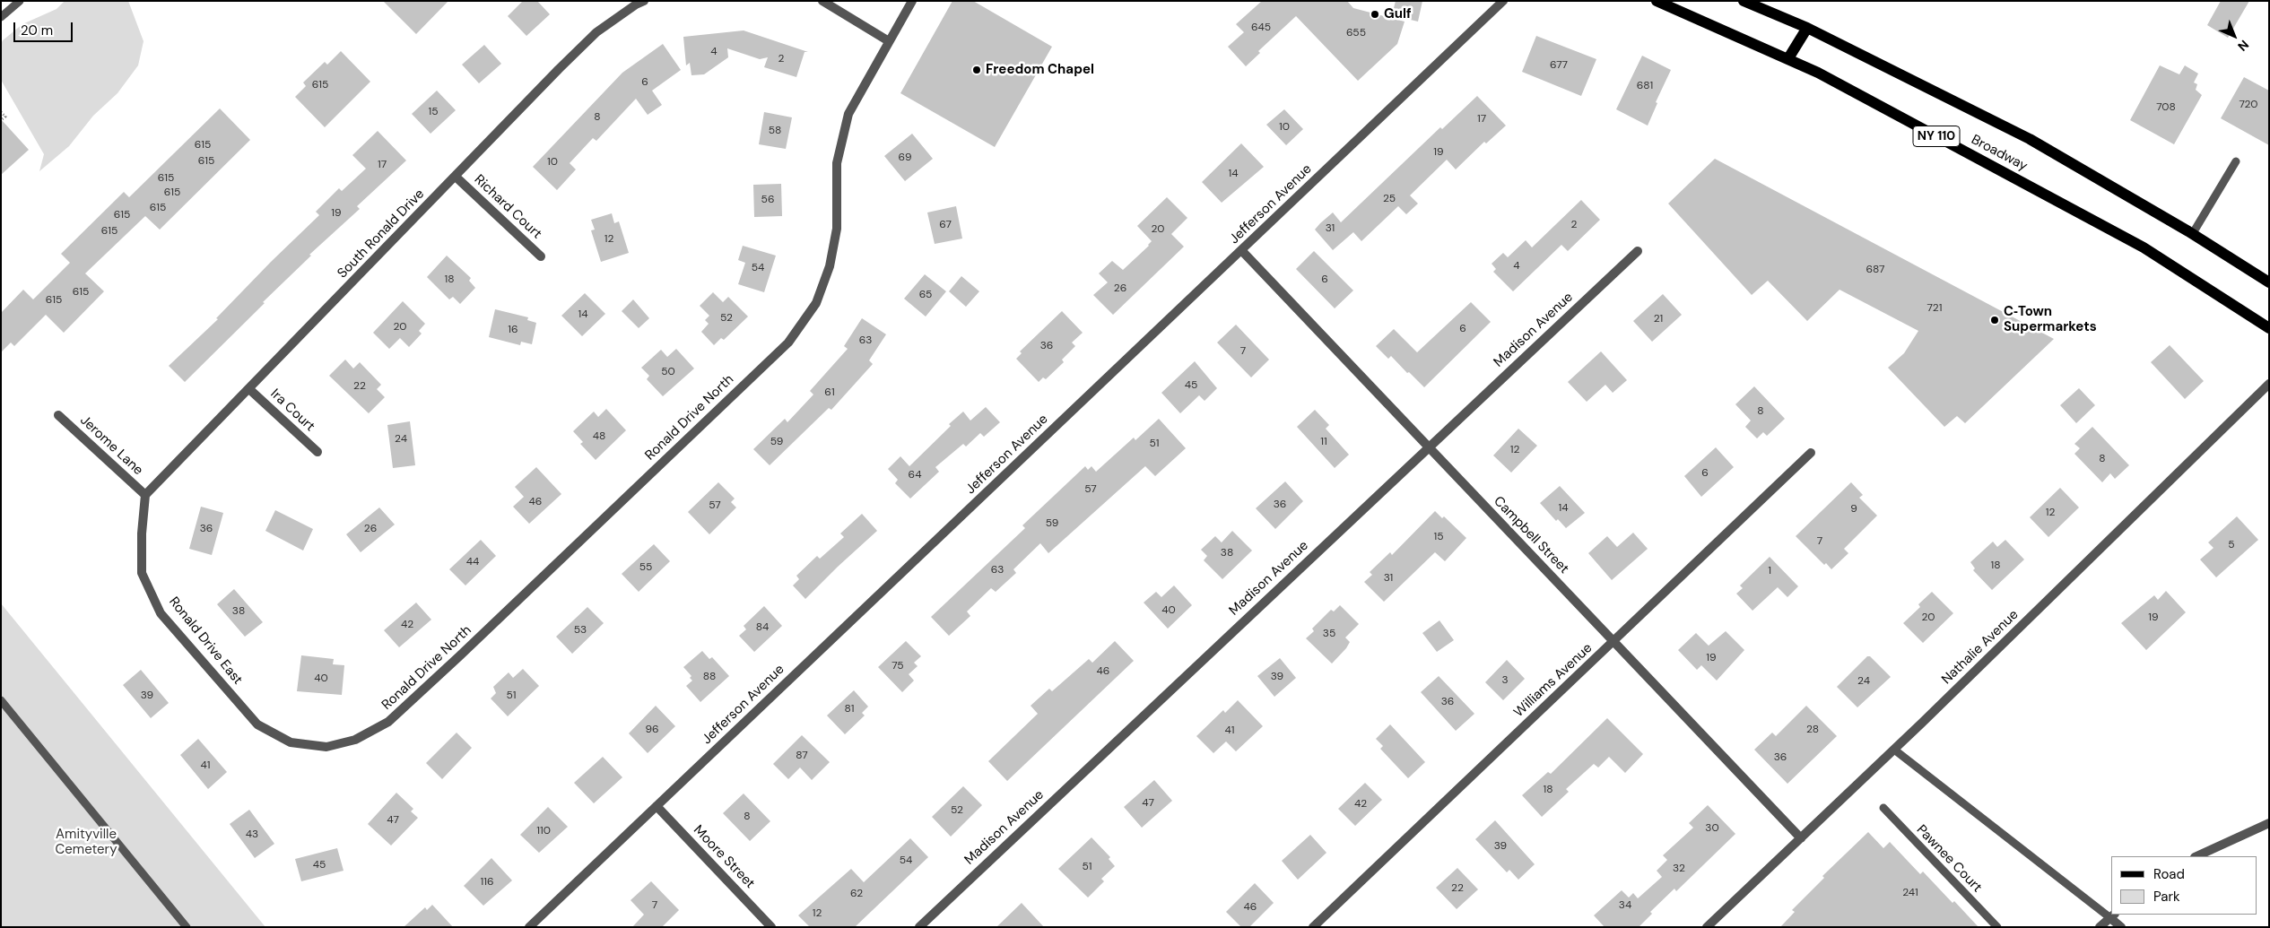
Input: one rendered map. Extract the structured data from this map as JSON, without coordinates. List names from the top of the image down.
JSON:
{
  "streets": {
    "main road": ["NY 110", "Broadway"],
    "street": [
      "Jefferson Avenue",
      "Richard Court",
      "South Ronald Drive",
      "Madison Avenue",
      "Ira Court",
      "Ronald Drive North",
      "Jerome Lane",
      "Campbell Street",
      "Ronald Drive East",
      "Nathalie Avenue",
      "Williams Avenue",
      "Moore Street"
    ],
    "lane": ["Pawnee Court"]
  },
  "crossings": [
    ["Jefferson Avenue", "Campbell Street"],
    ["Jefferson Avenue", "Moore Street"],
    ["Richard Court", "South Ronald Drive"],
    ["South Ronald Drive", "Ira Court"],
    ["South Ronald Drive", "Jerome Lane"],
    ["South Ronald Drive", "Ronald Drive East"],
    ["Madison Avenue", "Campbell Street"],
    ["Ronald Drive North", "Ronald Drive East"],
    ["Jerome Lane", "Ronald Drive East"],
    ["Campbell Street", "Nathalie Avenue"],
    ["Campbell Street", "Williams Avenue"]
  ],
  "parks": ["Amityville Cemetery"],
  "places": ["Gulf", "Freedom Chapel", "C‑Town Supermarkets"],
  "house_numbers": [
    "645",
    "655",
    "4",
    "2",
    "677",
    "6",
    "615",
    "681",
    "720",
    "708",
    "15",
    "8",
    "17",
    "10",
    "58",
    "615",
    "19",
    "69",
    "615",
    "10",
    "17",
    "14",
    "615",
    "615",
    "25",
    "56",
    "615",
    "19",
    "615",
    "67",
    "2",
    "31",
    "20",
    "615",
    "12",
    "4",
    "54",
    "687",
    "18",
    "6",
    "26",
    "615",
    "65",
    "615",
    "721",
    "14",
    "52",
    "21",
    "20",
    "6",
    "16",
    "63",
    "36",
    "7",
    "50",
    "45",
    "22",
    "61",
    "8",
    "48",
    "24",
    "59",
    "11",
    "51",
    "12",
    "8",
    "6",
    "64",
    "57",
    "46",
    "36",
    "57",
    "14",
    "9",
    "12",
    "59",
    "36",
    "26",
    "15",
    "7",
    "5",
    "38",
    "44",
    "18",
    "55",
    "63",
    "1",
    "31",
    "40",
    "38",
    "20",
    "19",
    "42",
    "84",
    "53",
    "35",
    "19",
    "75",
    "46",
    "88",
    "39",
    "40",
    "3",
    "24",
    "39",
    "51",
    "36",
    "81",
    "96",
    "28",
    "41",
    "87",
    "36",
    "41",
    "18",
    "47",
    "42",
    "52",
    "8",
    "47",
    "30",
    "110",
    "43",
    "39",
    "54",
    "45",
    "51",
    "32",
    "116",
    "22",
    "241",
    "62",
    "7",
    "34",
    "46",
    "12"
  ],
  "legend": ["Road", "Park"],
  "scale_bar": "20 m",
  "north": "bottom right"
}
